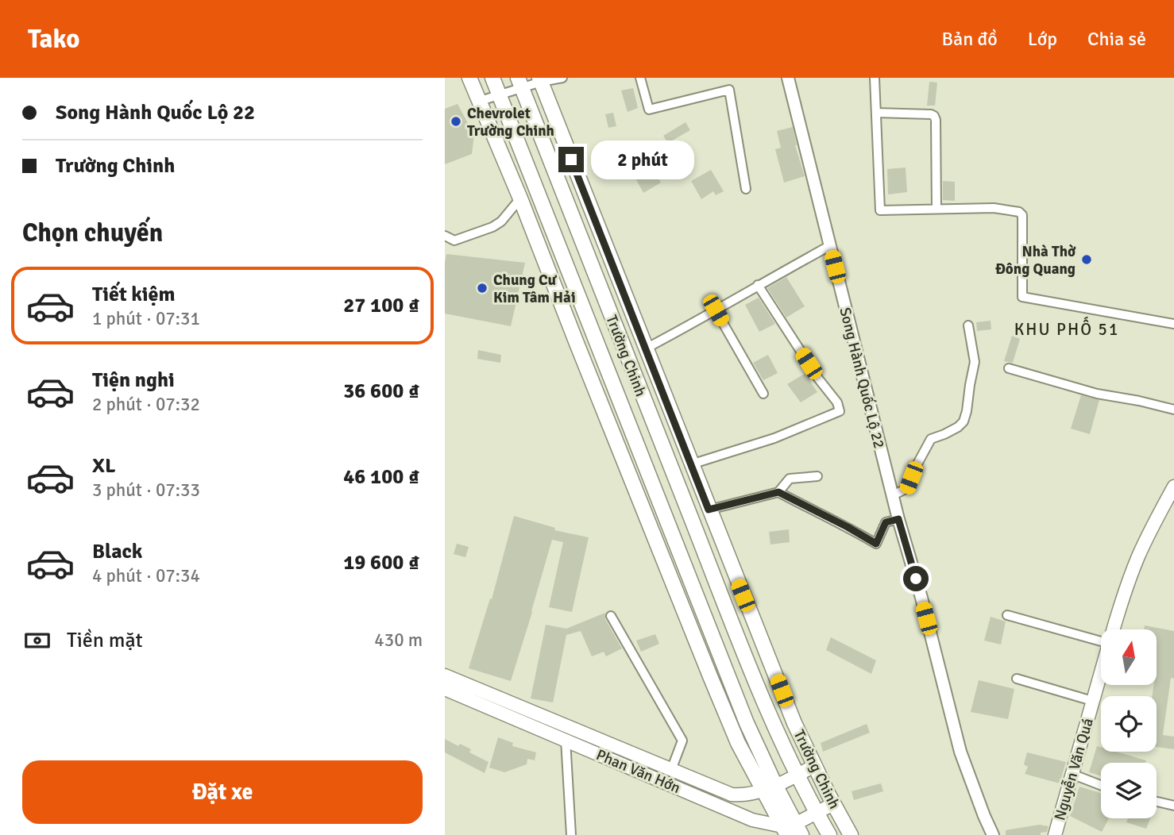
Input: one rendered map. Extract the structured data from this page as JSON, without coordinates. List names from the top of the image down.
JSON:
{
  "streets": {
    "main road": ["Trường Chinh", "Nguyễn Văn Quá", "Phan Văn Hớn"],
    "street": ["Song Hành Quốc Lộ 22"]
  },
  "crossings": [
    ["Trường Chinh", "Phan Văn Hớn"]
  ],
  "districts": ["KHU PHỐ 51"],
  "places": ["Chevrolet Trường Chinh", "Nhà Thờ Đông Quang", "Chung Cư Kim Tâm Hải"],
  "north": "top",
  "page": {
    "header": "Tako",
    "nav": ["Bản đồ", "Lớp", "Chia sẻ"],
    "banner": ["Song Hành Quốc Lộ 22", "Trường Chinh"],
    "bubble": "2 phút",
    "heading": "Chọn chuyến",
    "list": [
      {
        "name": "Tiết kiệm",
        "note": "1 phút · 07:31",
        "value": "27 100 ₫"
      },
      {
        "name": "Tiện nghi",
        "note": "2 phút · 07:32",
        "value": "36 600 ₫"
      },
      {
        "name": "XL",
        "note": "3 phút · 07:33",
        "value": "46 100 ₫"
      },
      {
        "name": "Black",
        "note": "4 phút · 07:34",
        "value": "19 600 ₫"
      }
    ],
    "pay": ["Tiền mặt", "430 m"],
    "buttons": "Đặt xe"
  }
}
